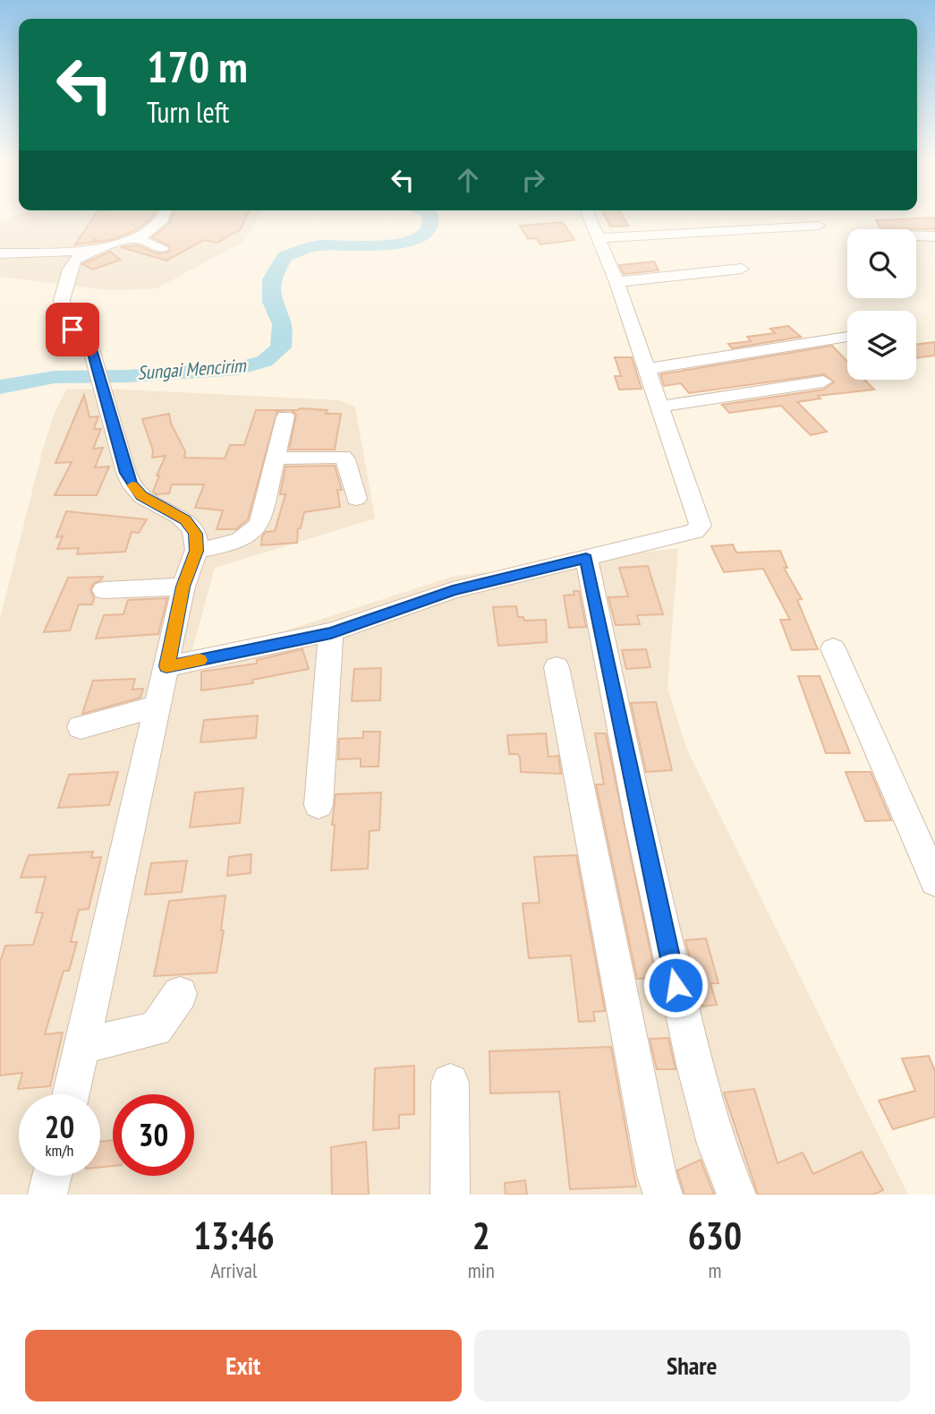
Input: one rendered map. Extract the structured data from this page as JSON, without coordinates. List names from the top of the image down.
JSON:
{
  "water": ["Sungai Mencirim"],
  "page": {
    "turn": ["170 m", "Turn left"],
    "speed": "20 km/h",
    "limit": "30",
    "eta": [
      "13:46",
      "Arrival",
      "2",
      "min",
      "630",
      "m"
    ],
    "buttons": ["Exit", "Share"]
  }
}
